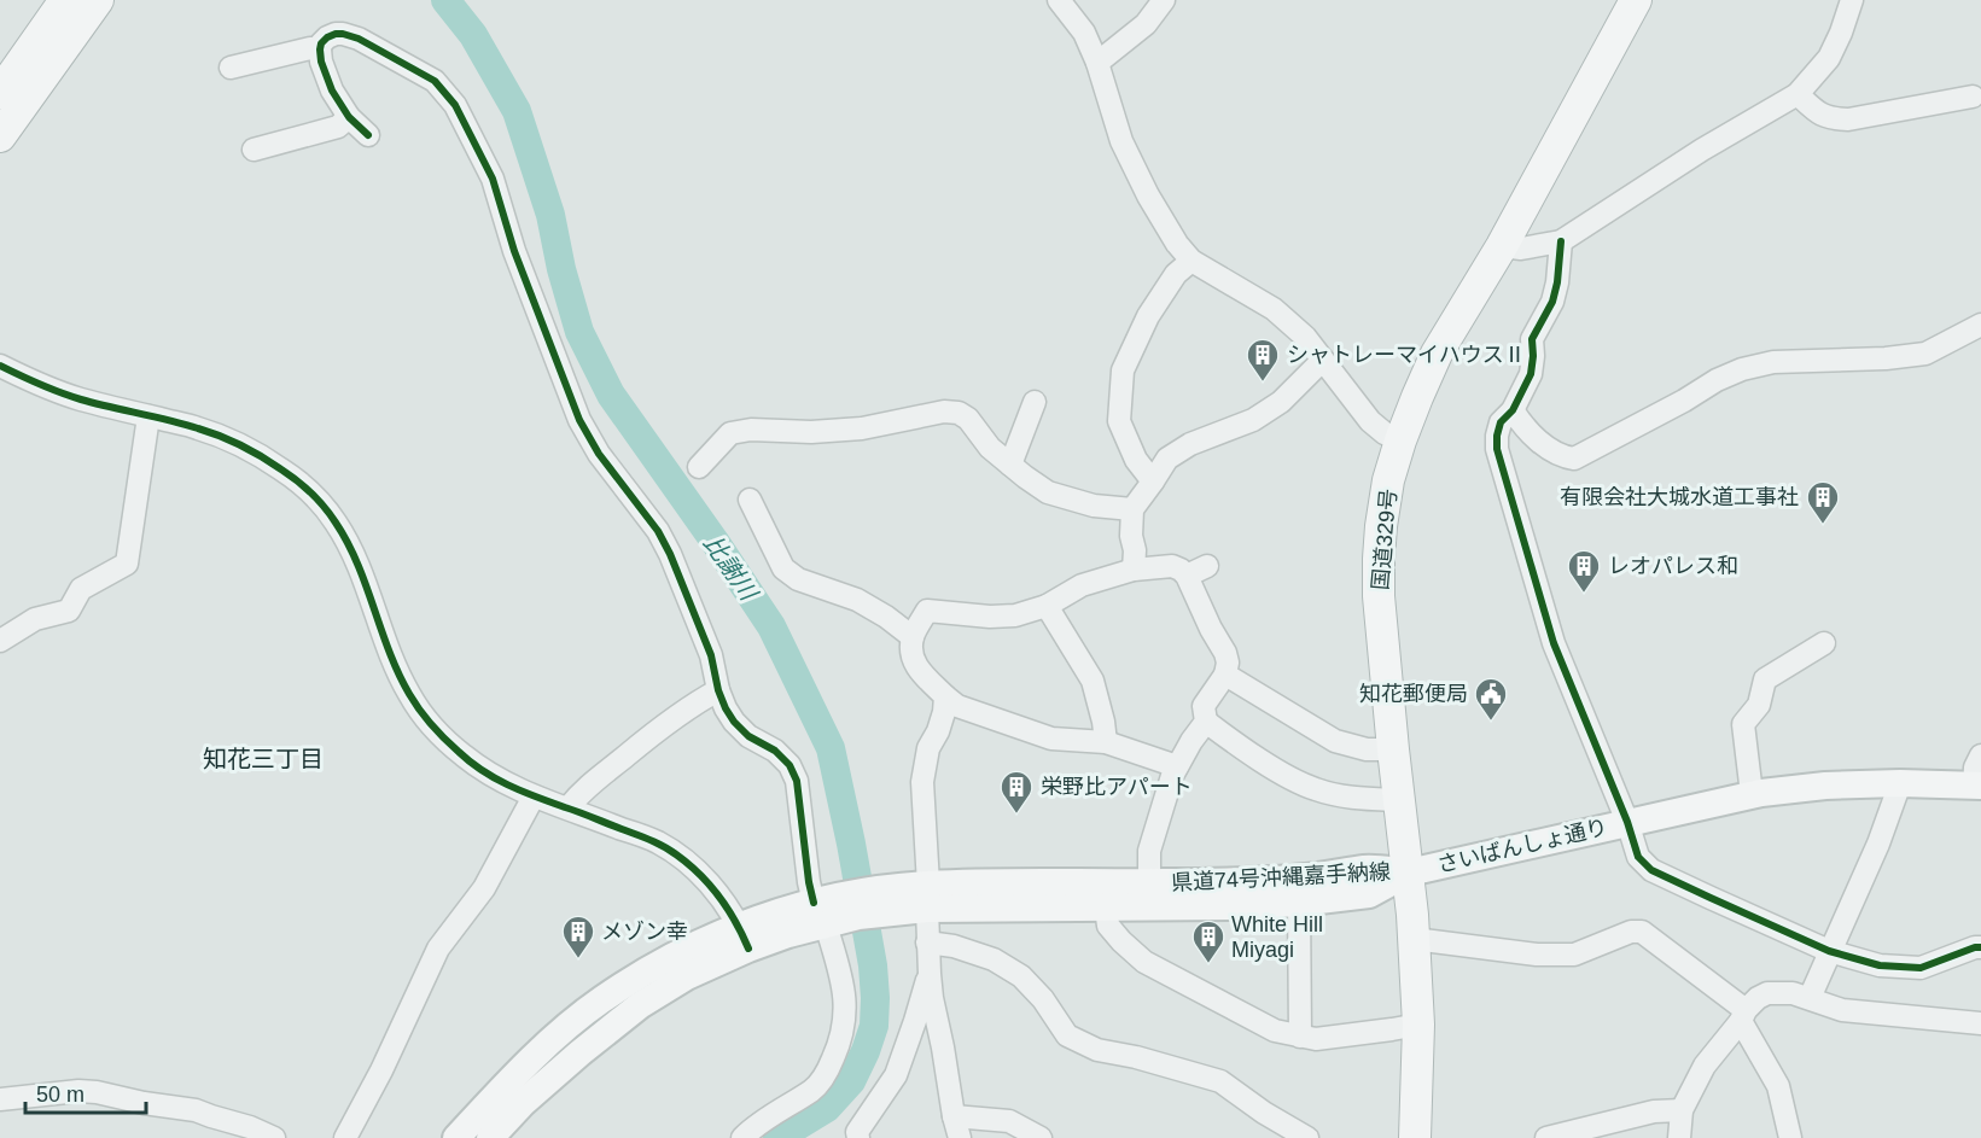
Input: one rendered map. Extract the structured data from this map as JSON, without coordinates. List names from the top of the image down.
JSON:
{
  "streets": {
    "highway": ["国道329号"],
    "main road": ["さいばんしょ通り", "県道74号沖縄嘉手納線"]
  },
  "crossings": [
    ["国道329号", "さいばんしょ通り"],
    ["国道329号", "県道74号沖縄嘉手納線"],
    ["さいばんしょ通り", "県道74号沖縄嘉手納線"]
  ],
  "districts": ["知花三丁目"],
  "water": ["比謝川"],
  "places": {
    "building": [
      "シャトレーマイハウスⅡ",
      "有限会社大城水道工事社",
      "レオパレス和",
      "栄野比アパート",
      "メゾン幸",
      "White Hill Miyagi"
    ],
    "public building": ["知花郵便局"]
  },
  "scale_bar": "50 m"
}
